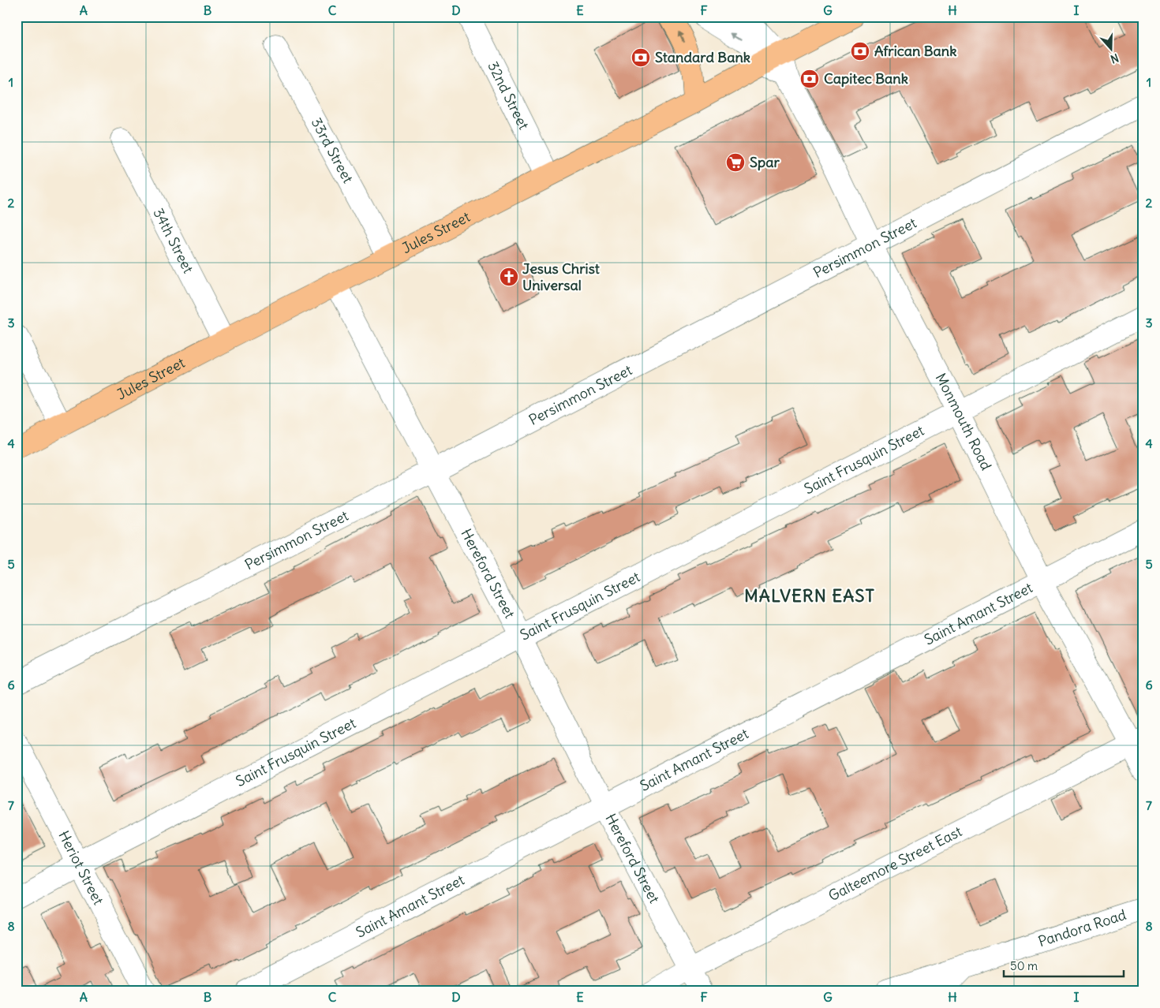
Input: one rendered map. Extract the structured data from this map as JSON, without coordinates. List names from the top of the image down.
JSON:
{
  "streets": {
    "main road": ["Jules Street"],
    "street": [
      "32nd Street",
      "33rd Street",
      "34th Street",
      "Persimmon Street",
      "Monmouth Road",
      "Saint Frusquin Street",
      "Hereford Street",
      "Saint Amant Street",
      "Galteemore Street East",
      "Heriot Street",
      "Pandora Road"
    ]
  },
  "crossings": [
    ["32nd Street", "Jules Street"],
    ["33rd Street", "Jules Street"],
    ["Jules Street", "34th Street"],
    ["Jules Street", "Monmouth Road"],
    ["Jules Street", "Hereford Street"],
    ["Persimmon Street", "Monmouth Road"],
    ["Persimmon Street", "Hereford Street"],
    ["Monmouth Road", "Saint Frusquin Street"],
    ["Monmouth Road", "Saint Amant Street"],
    ["Monmouth Road", "Galteemore Street East"],
    ["Saint Frusquin Street", "Hereford Street"],
    ["Saint Frusquin Street", "Heriot Street"],
    ["Hereford Street", "Saint Amant Street"],
    ["Hereford Street", "Galteemore Street East"]
  ],
  "districts": ["MALVERN EAST"],
  "places": {
    "bank": ["African Bank", "Standard Bank", "Capitec Bank"],
    "supermarket": ["Spar"],
    "church": ["Jesus Christ Universal"]
  },
  "scale_bar": "50 m",
  "north": "bottom",
  "grid": {
    "columns": [
      "A",
      "B",
      "C",
      "D",
      "E",
      "F",
      "G",
      "H",
      "I"
    ],
    "rows": [
      "1",
      "2",
      "3",
      "4",
      "5",
      "6",
      "7",
      "8"
    ]
  }
}
